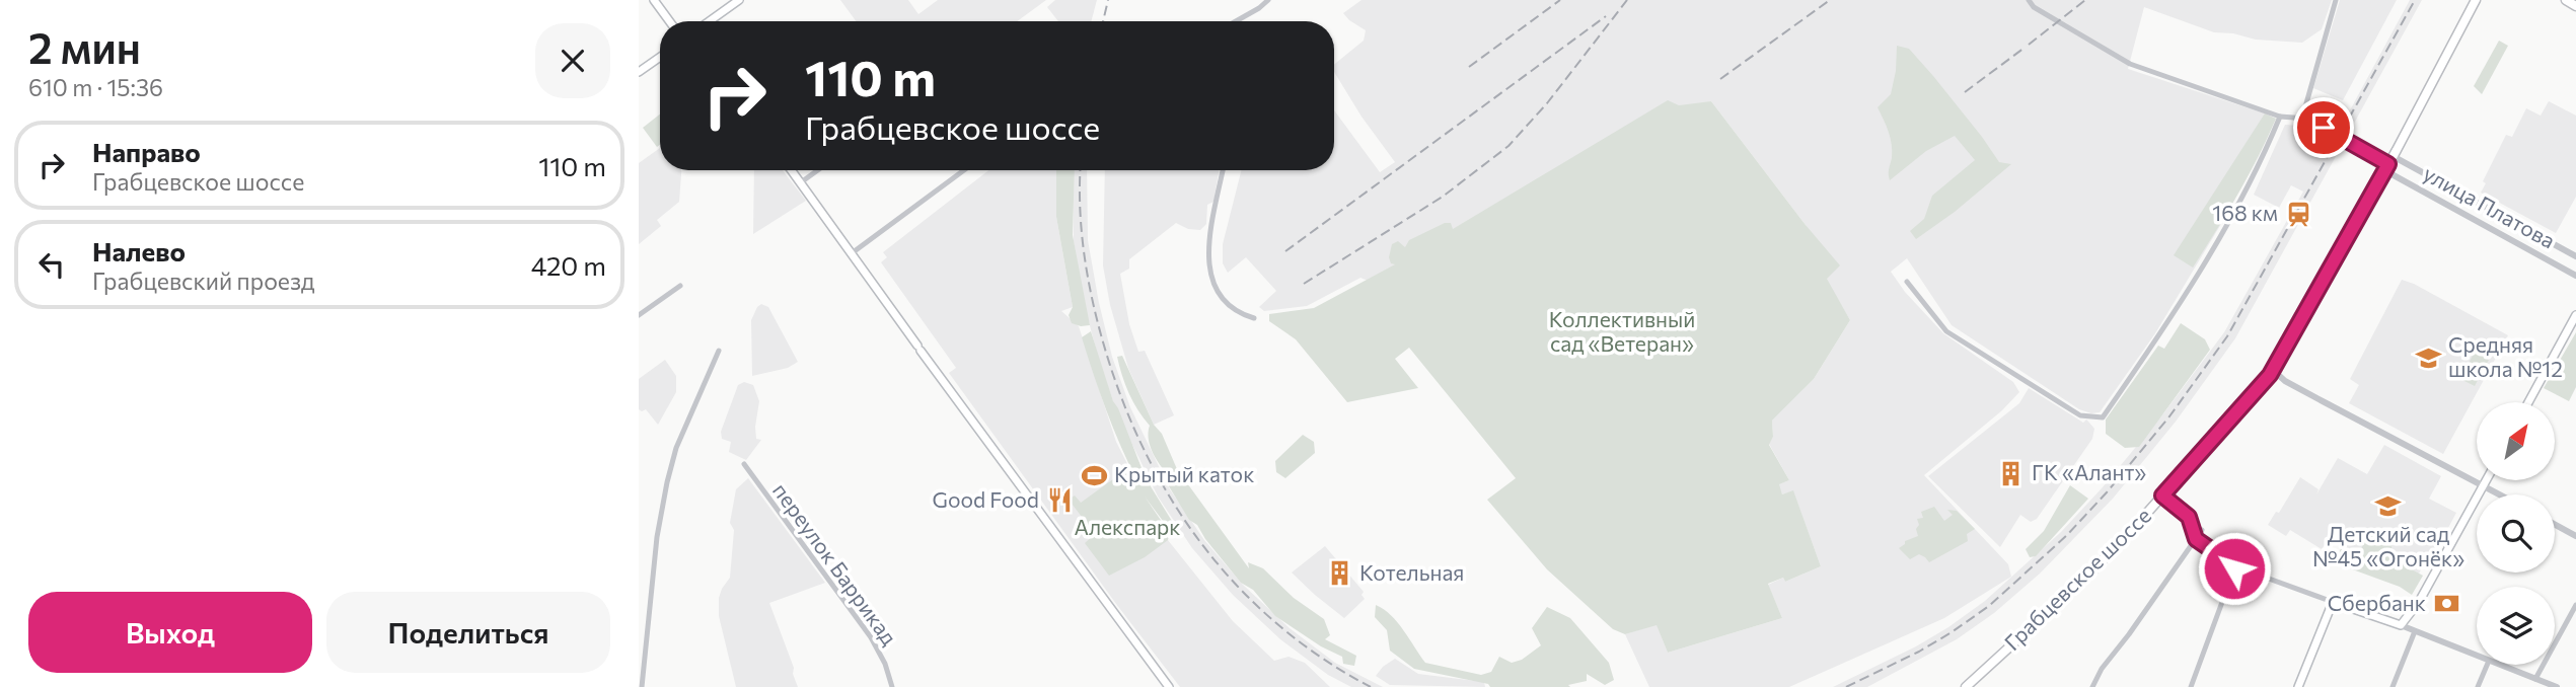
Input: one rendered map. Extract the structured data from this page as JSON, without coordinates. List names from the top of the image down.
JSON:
{
  "streets": {
    "main road": ["Грабцевское шоссе"],
    "street": ["улица Платова", "переулок Баррикад"]
  },
  "crossings": [
    ["улица Платова", "Грабцевское шоссе"]
  ],
  "parks": ["Коллективный сад «Ветеран»", "Алекспарк"],
  "places": {
    "station": ["168 км"],
    "school or university": ["Средняя школа №12", "Детский сад №45 «Огонёк»"],
    "building": ["ГК «Алант»", "Котельная"],
    "sports": ["Крытый каток"],
    "restaurant": ["Good Food"],
    "bank": ["Сбербанк"]
  },
  "north": "top right",
  "page": {
    "heading": ["2 мин", "610 m · 15:36"],
    "turn": ["110 m", "Грабцевское шоссе"],
    "list": [
      {
        "name": "Направо",
        "note": "Грабцевское шоссе",
        "value": "110 m"
      },
      {
        "name": "Налево",
        "note": "Грабцевский проезд",
        "value": "420 m"
      }
    ],
    "buttons": ["Выход", "Поделиться"]
  }
}
